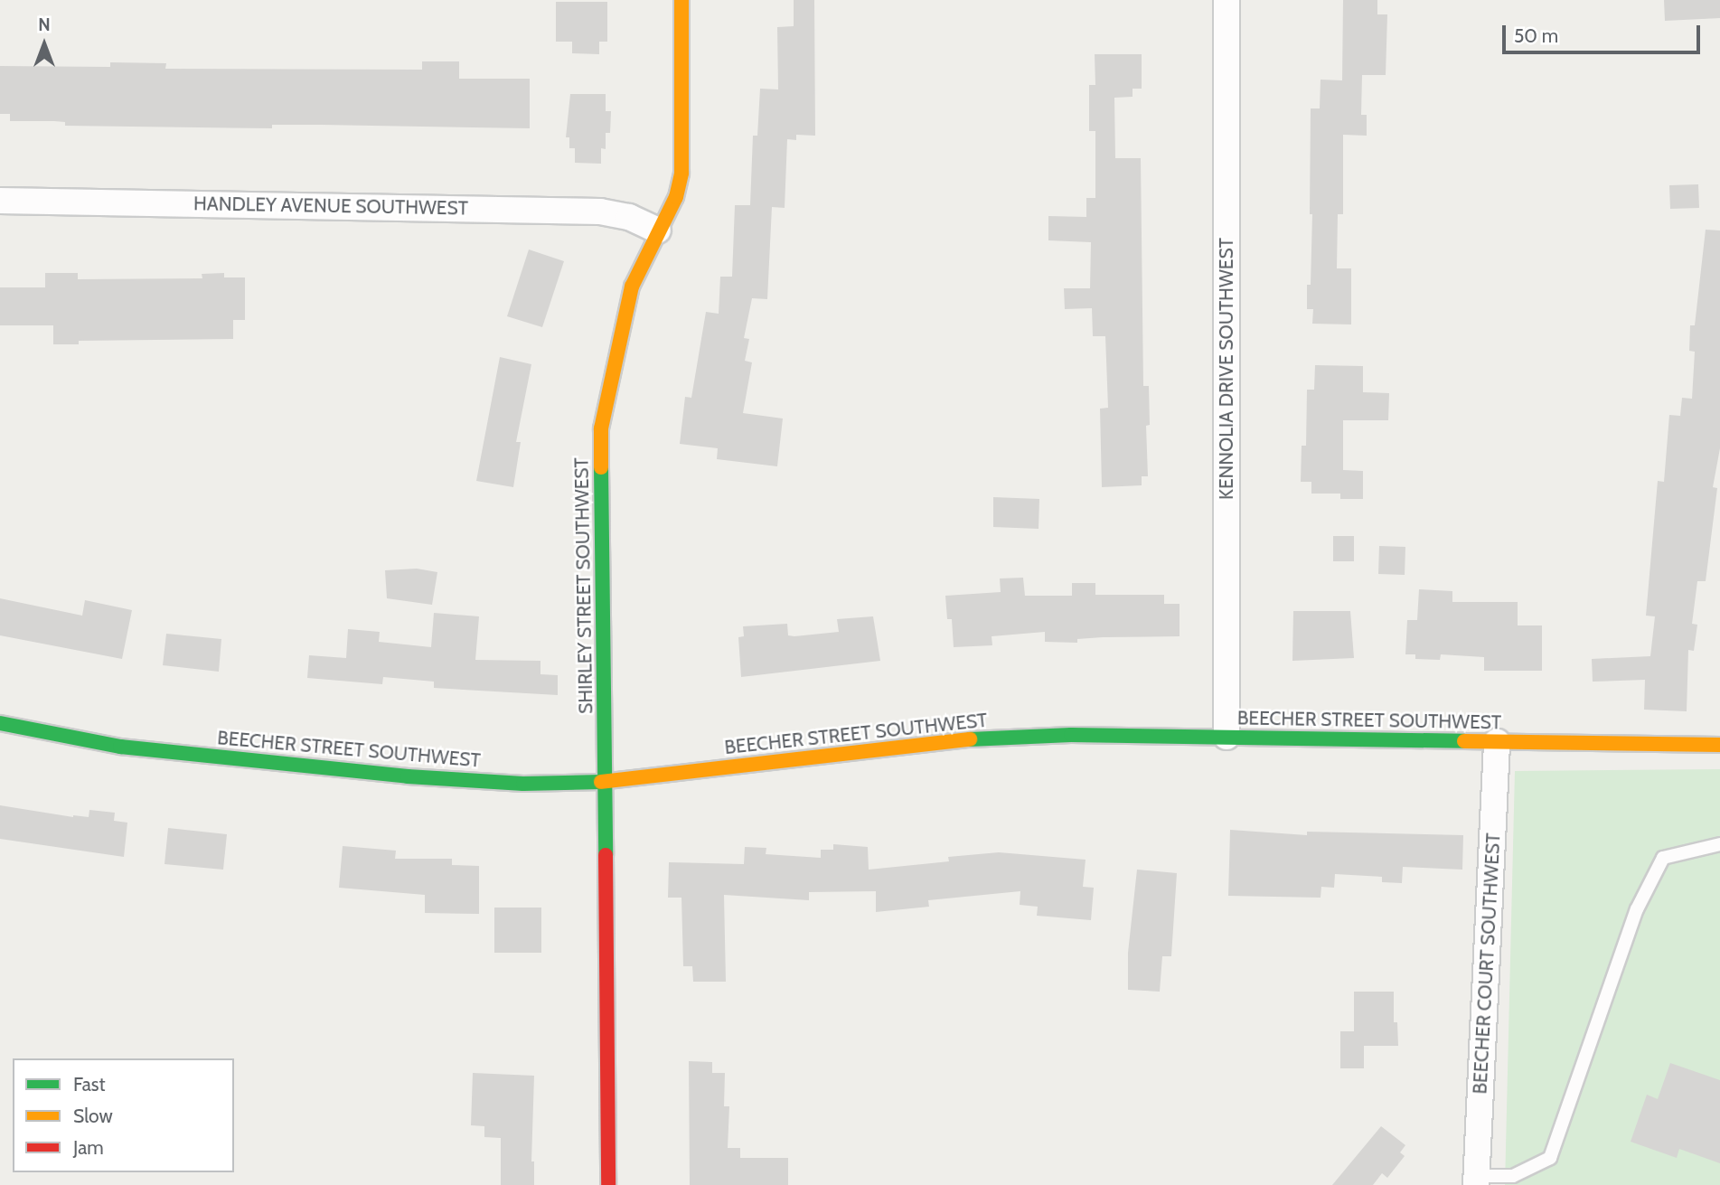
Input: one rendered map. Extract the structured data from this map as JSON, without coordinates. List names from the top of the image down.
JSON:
{
  "streets": {
    "street": [
      "HANDLEY AVENUE SOUTHWEST",
      "KENNOLIA DRIVE SOUTHWEST",
      "SHIRLEY STREET SOUTHWEST",
      "BEECHER STREET SOUTHWEST",
      "BEECHER COURT SOUTHWEST"
    ]
  },
  "crossings": [
    ["HANDLEY AVENUE SOUTHWEST", "SHIRLEY STREET SOUTHWEST"],
    ["KENNOLIA DRIVE SOUTHWEST", "BEECHER STREET SOUTHWEST"],
    ["SHIRLEY STREET SOUTHWEST", "BEECHER STREET SOUTHWEST"],
    ["BEECHER STREET SOUTHWEST", "BEECHER COURT SOUTHWEST"]
  ],
  "legend": ["Fast", "Slow", "Jam"],
  "scale_bar": "50 m",
  "north": "top"
}
